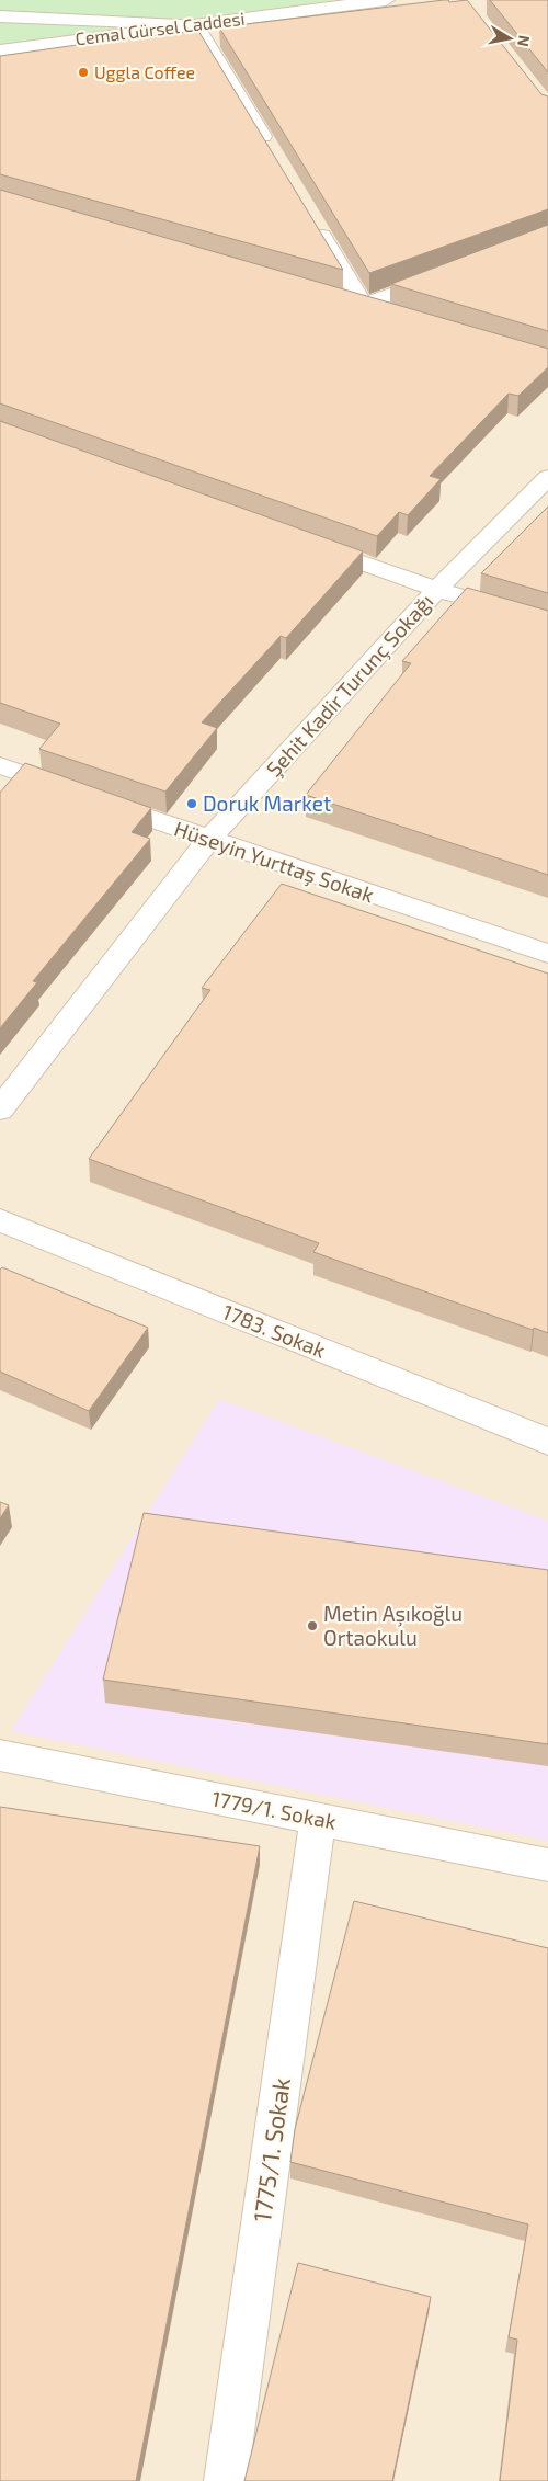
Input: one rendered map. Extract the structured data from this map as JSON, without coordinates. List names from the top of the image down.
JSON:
{
  "streets": {
    "street": [
      "Cemal Gürsel Caddesi",
      "Şehit Kadir Turunç Sokağı",
      "Hüseyin Yurttaş Sokak",
      "1783. Sokak",
      "1779/1. Sokak",
      "1775/1. Sokak"
    ]
  },
  "crossings": [
    ["Şehit Kadir Turunç Sokağı", "Hüseyin Yurttaş Sokak"],
    ["1779/1. Sokak", "1775/1. Sokak"]
  ],
  "places": ["Uggla Coffee", "Doruk Market", "Metin Aşıkoğlu Ortaokulu"],
  "north": "right"
}
